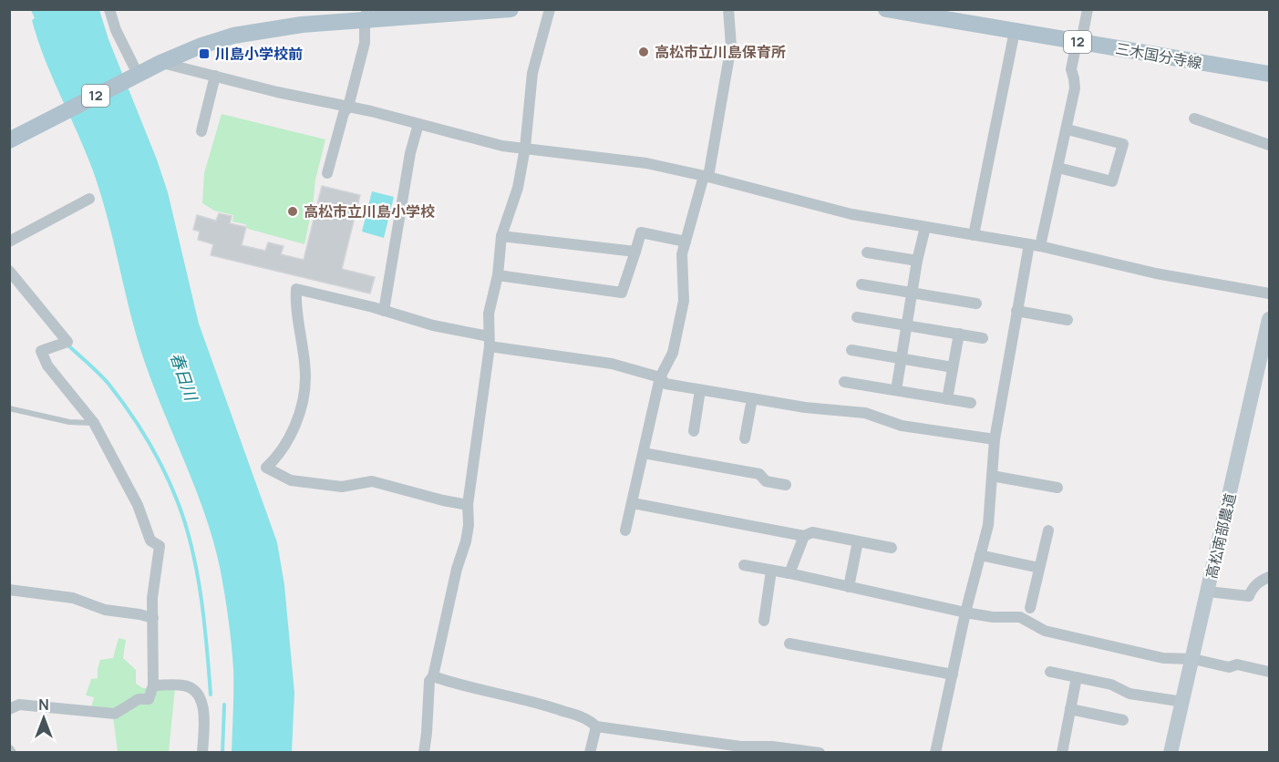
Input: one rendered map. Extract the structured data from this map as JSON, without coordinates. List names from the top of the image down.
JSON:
{
  "streets": {
    "main road": ["12", "三木国分寺線"],
    "street": ["高松南部農道"]
  },
  "water": ["春日川"],
  "places": {
    "other": ["高松市立川島保育所", "高松市立川島小学校"],
    "transit": ["川島小学校前"]
  },
  "north": "top"
}
